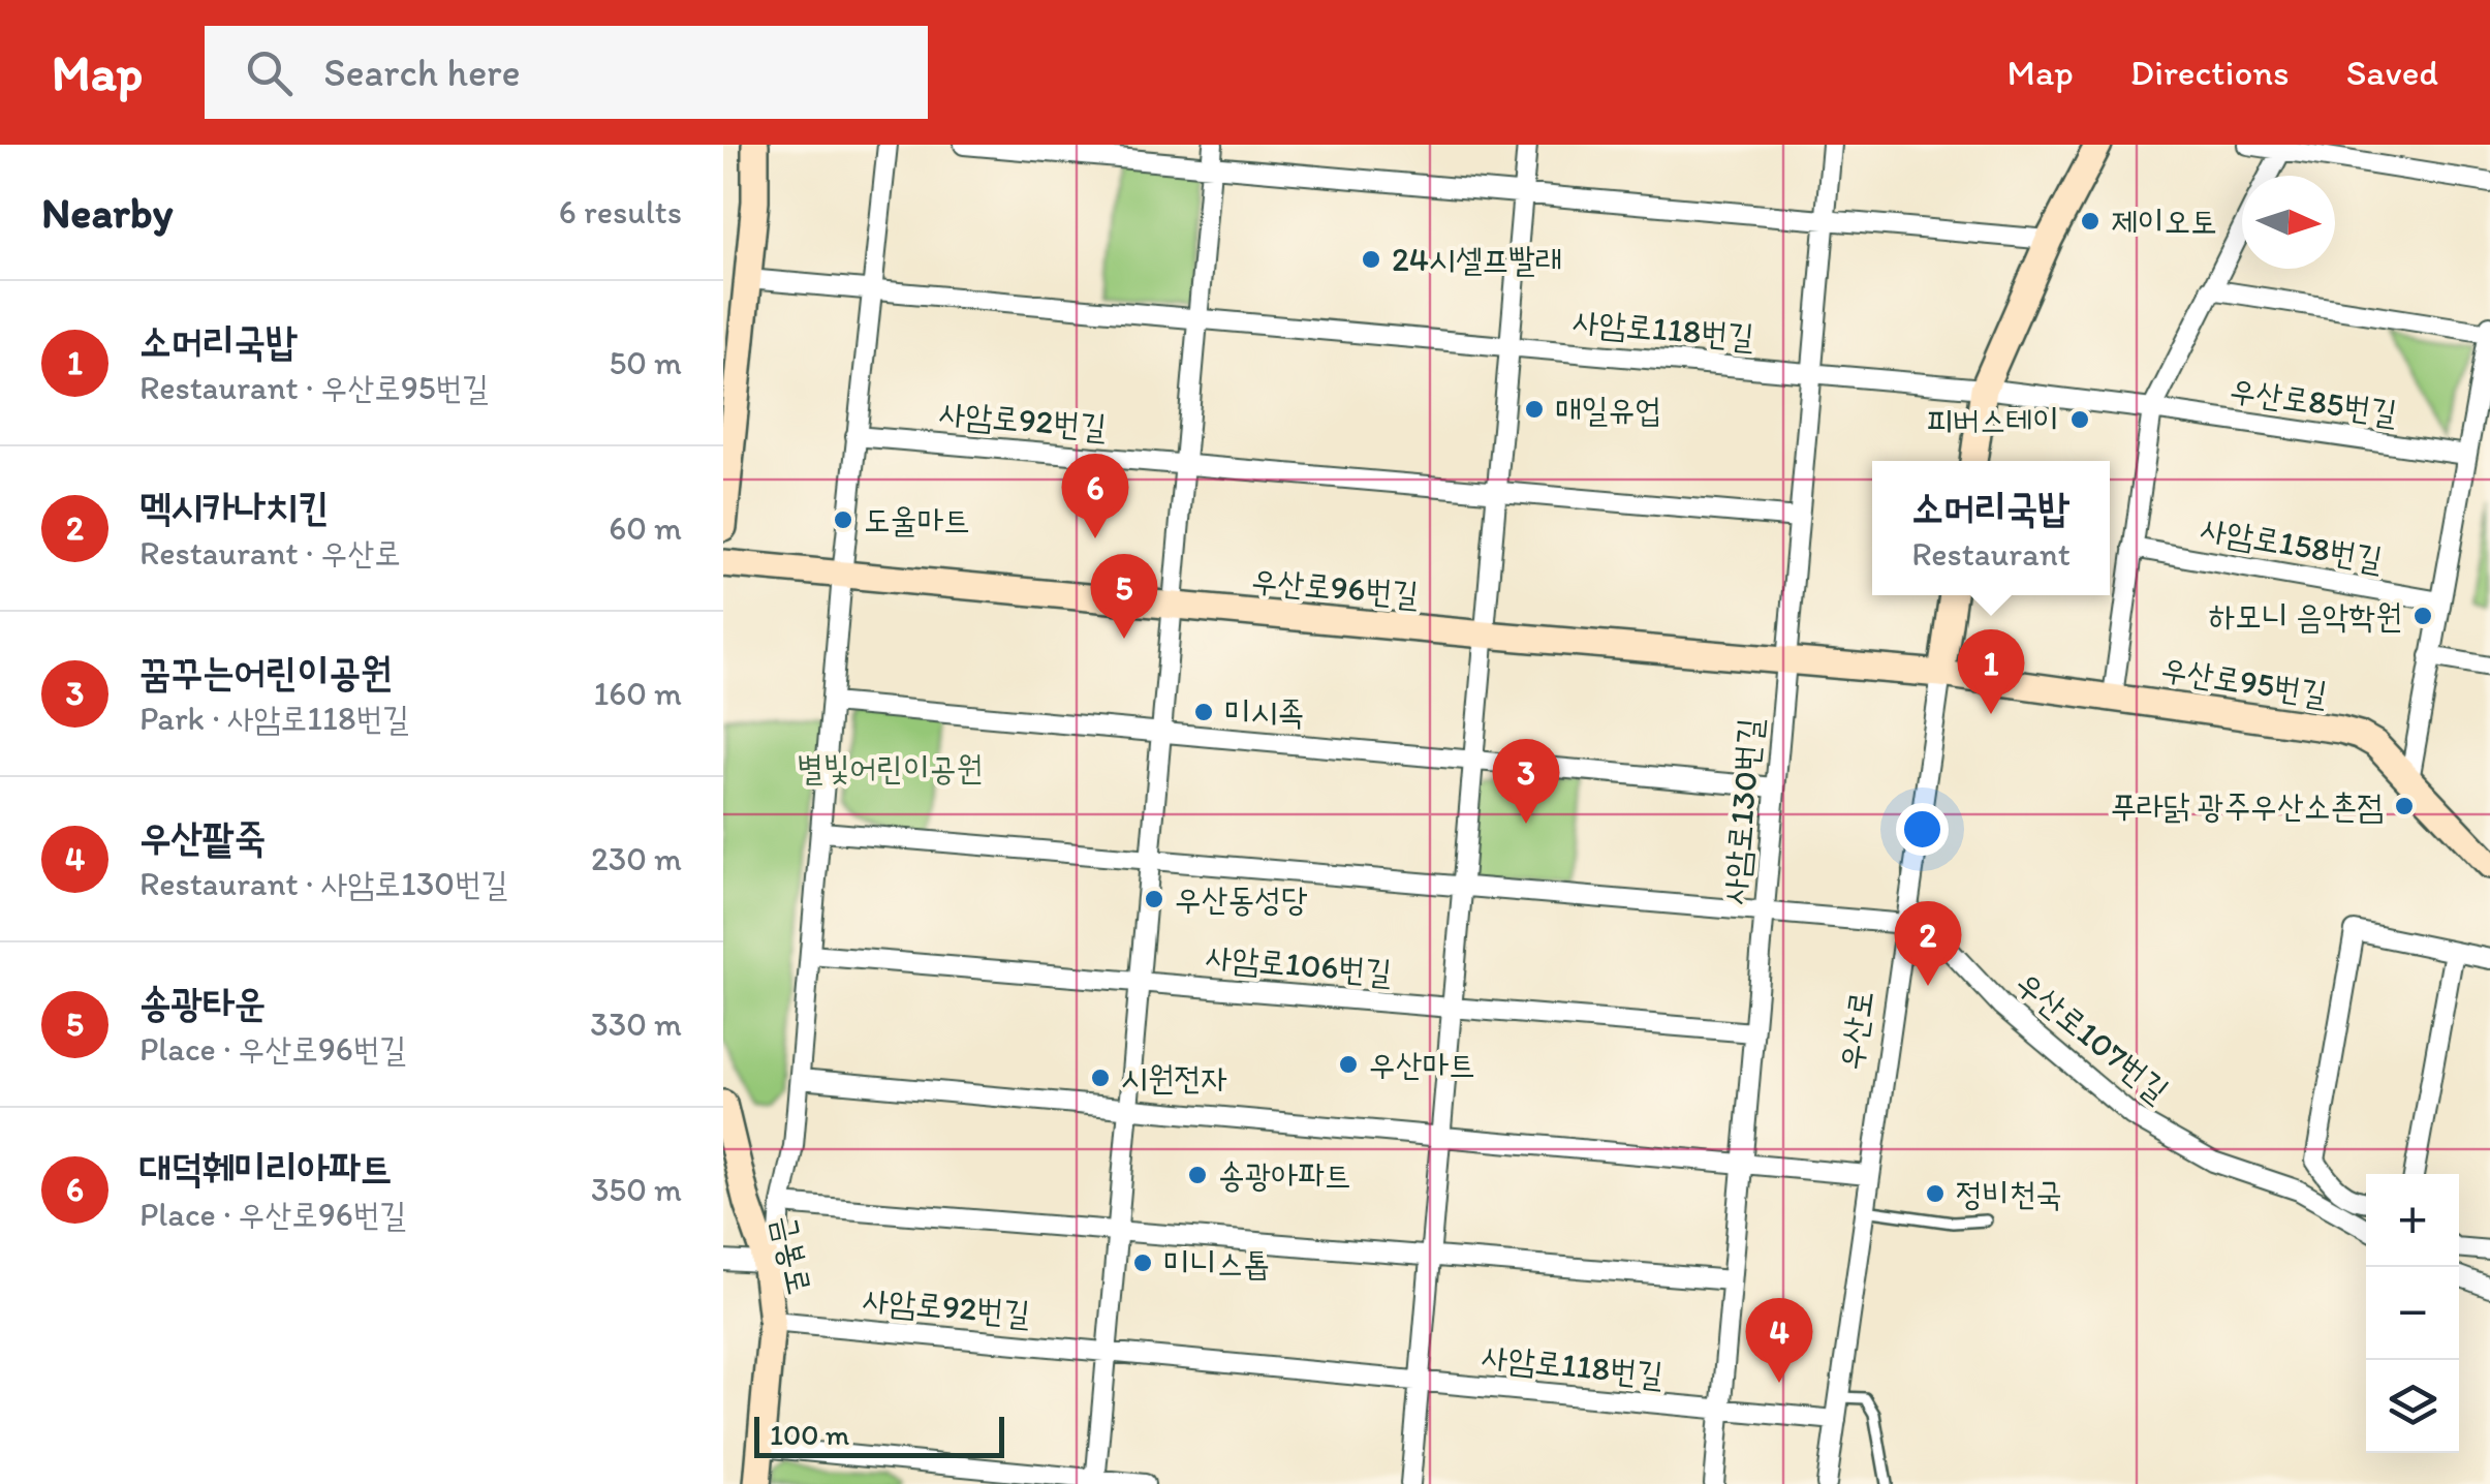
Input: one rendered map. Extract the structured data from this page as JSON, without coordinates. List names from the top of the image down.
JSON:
{
  "streets": {
    "street": [
      "사암로118번길",
      "우산로85번길",
      "사암로92번길",
      "사암로158번길",
      "우산로96번길",
      "우산로95번길",
      "사암로130번길",
      "사암로106번길",
      "우산로",
      "우산로107번길",
      "금봉로"
    ]
  },
  "crossings": [
    ["사암로118번길", "사암로130번길"],
    ["사암로118번길", "우산로"],
    ["사암로92번길", "금봉로"],
    ["우산로96번길", "우산로95번길"],
    ["우산로96번길", "사암로130번길"],
    ["우산로96번길", "우산로"],
    ["우산로95번길", "우산로"],
    ["우산로", "우산로107번길"]
  ],
  "parks": ["별빛어린이공원"],
  "places": [
    "제이오토",
    "24시셀프빨래",
    "매일유업",
    "피버스테이",
    "도울마트",
    "하모니 음악학원",
    "미시족",
    "푸라닭 광주우산소촌점",
    "우산동성당",
    "우산마트",
    "시원전자",
    "송광아파트",
    "정비천국",
    "미니스톱"
  ],
  "scale_bar": "100 m",
  "north": "right",
  "page": {
    "header": "Map",
    "search": "Search here",
    "nav": ["Map", "Directions", "Saved"],
    "heading": ["Nearby", "6 results"],
    "list": [
      {
        "mark": "1",
        "name": "소머리국밥",
        "note": "Restaurant · 우산로95번길",
        "value": "50 m"
      },
      {
        "mark": "2",
        "name": "멕시카나치킨",
        "note": "Restaurant · 우산로",
        "value": "60 m"
      },
      {
        "mark": "3",
        "name": "꿈꾸는어린이공원",
        "note": "Park · 사암로118번길",
        "value": "160 m"
      },
      {
        "mark": "4",
        "name": "우산팥죽",
        "note": "Restaurant · 사암로130번길",
        "value": "230 m"
      },
      {
        "mark": "5",
        "name": "송광타운",
        "note": "Place · 우산로96번길",
        "value": "330 m"
      },
      {
        "mark": "6",
        "name": "대덕훼미리아파트",
        "note": "Place · 우산로96번길",
        "value": "350 m"
      }
    ],
    "pins": [
      "6",
      "5",
      "1",
      "3",
      "2",
      "4"
    ],
    "popup": ["소머리국밥", "Restaurant"],
    "map_buttons": ["+", "−"],
    "scale": "100 m"
  }
}
